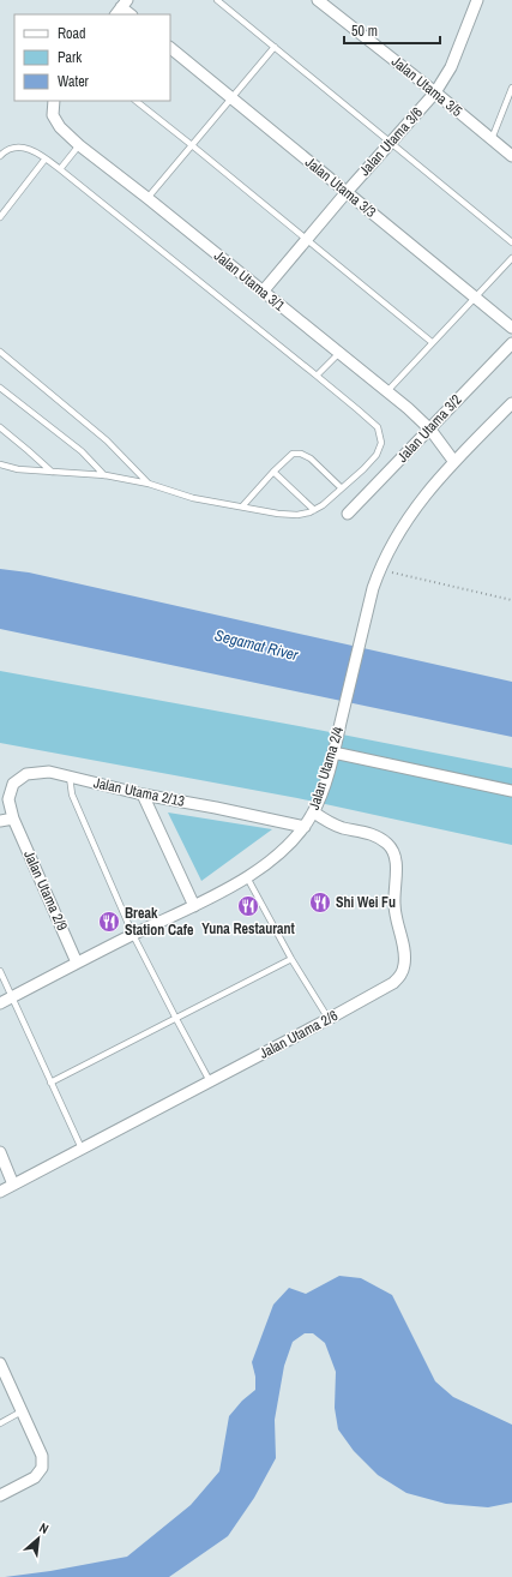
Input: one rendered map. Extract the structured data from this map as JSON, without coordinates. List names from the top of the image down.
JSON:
{
  "streets": {
    "street": [
      "Jalan Utama 3/5",
      "Jalan Utama 3/6",
      "Jalan Utama 3/3",
      "Jalan Utama 3/1",
      "Jalan Utama 3/2",
      "Jalan Utama 2/4",
      "Jalan Utama 2/13",
      "Jalan Utama 2/9",
      "Jalan Utama 2/6"
    ]
  },
  "crossings": [
    ["Jalan Utama 3/5", "Jalan Utama 3/6"],
    ["Jalan Utama 3/6", "Jalan Utama 3/3"],
    ["Jalan Utama 3/6", "Jalan Utama 3/1"],
    ["Jalan Utama 3/1", "Jalan Utama 3/2"],
    ["Jalan Utama 2/4", "Jalan Utama 2/13"],
    ["Jalan Utama 2/4", "Jalan Utama 2/9"],
    ["Jalan Utama 2/4", "Jalan Utama 2/6"],
    ["Jalan Utama 2/13", "Jalan Utama 2/9"]
  ],
  "water": ["Segamat River"],
  "places": {
    "restaurant": ["Shi Wei Fu", "Yuna Restaurant", "Break Station Cafe"]
  },
  "legend": ["Road", "Park", "Water"],
  "scale_bar": "50 m",
  "north": "top right"
}
